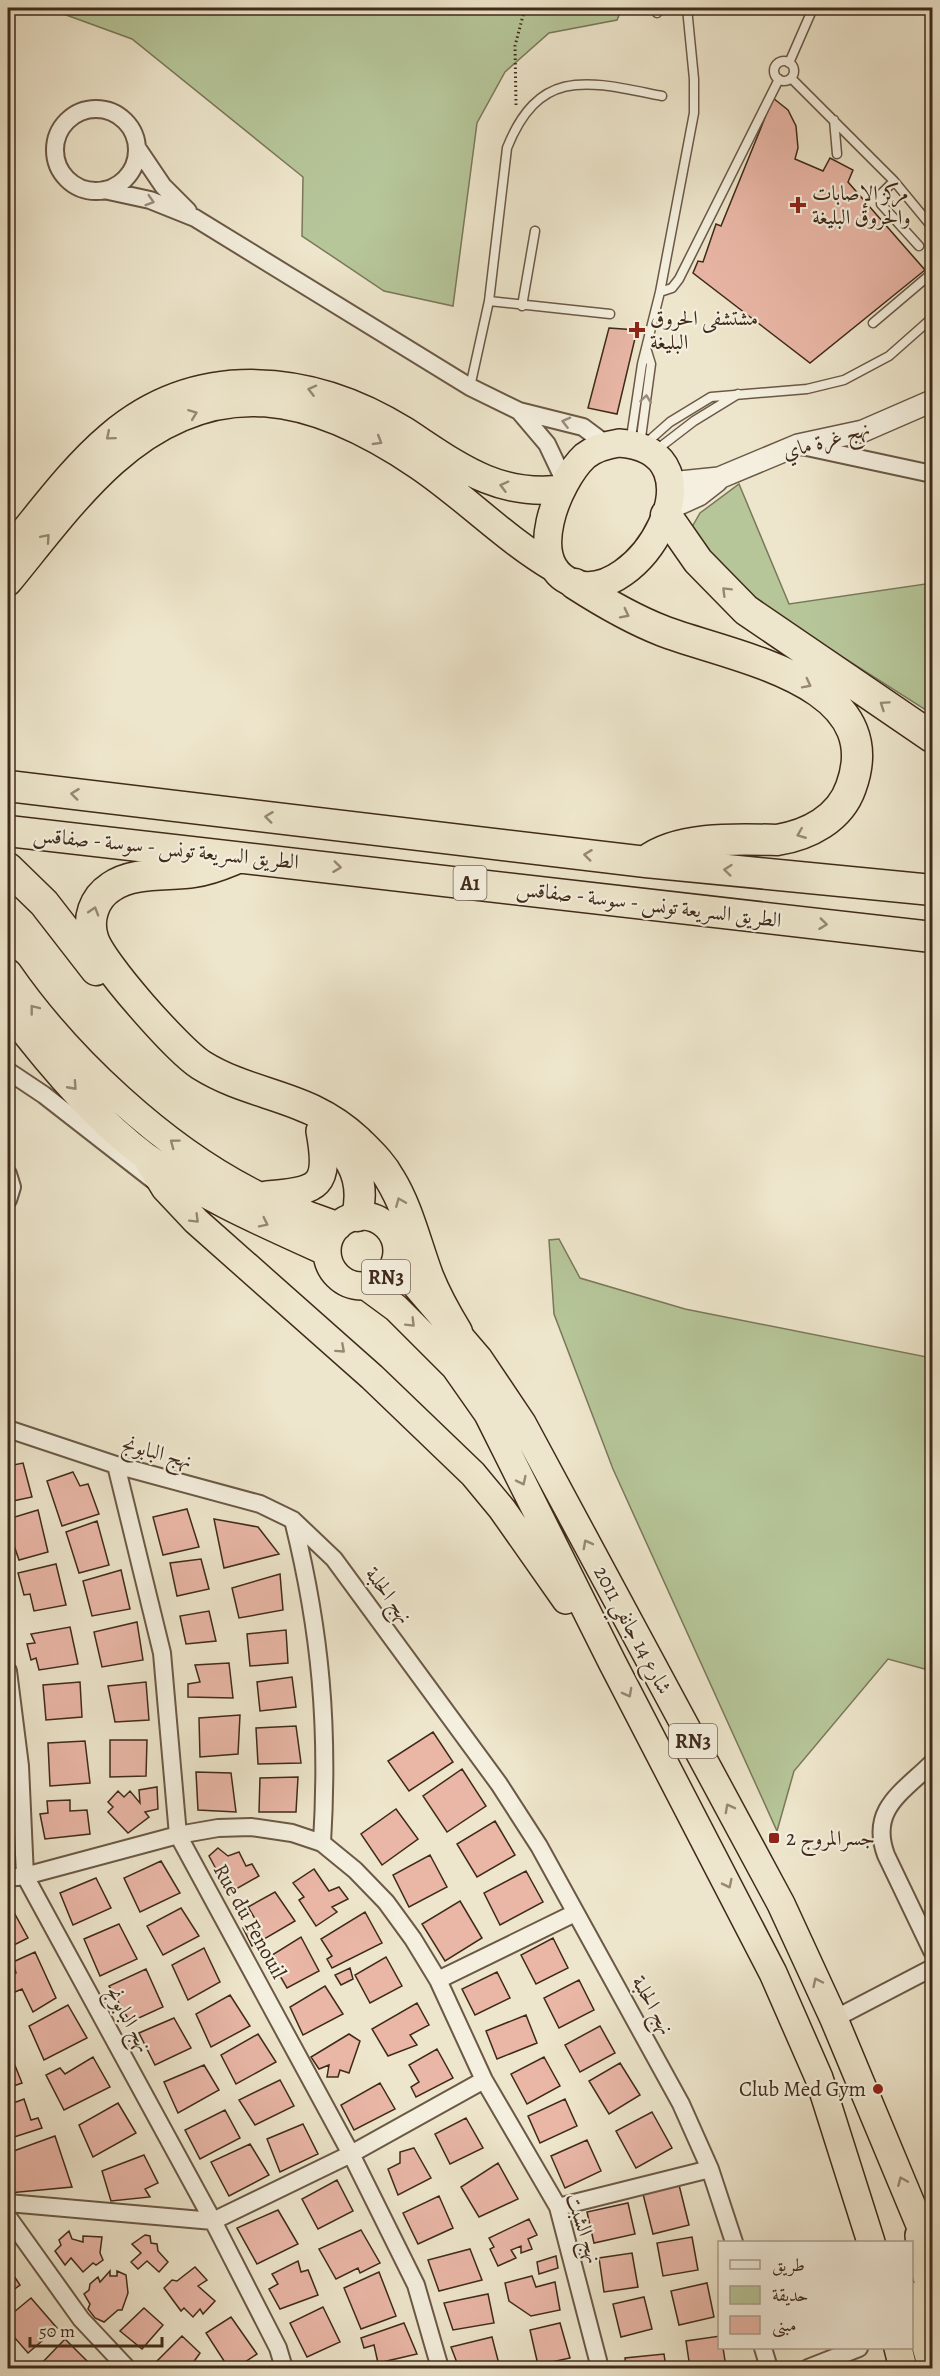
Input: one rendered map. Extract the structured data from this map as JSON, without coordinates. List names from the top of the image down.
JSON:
{
  "streets": {
    "highway": [
      "الطريق السريعة تونس - سوسة - صفاقس",
      "A1",
      "RN3",
      "شارع 14 جانفي 2011"
    ],
    "street": [
      "نهج غرة ماي",
      "نهج البابونج",
      "نهج الحلبة",
      "Rue du Fenouil",
      "نهج الشبت"
    ]
  },
  "crossings": [
    ["RN3", "شارع 14 جانفي 2011"],
    ["نهج البابونج", "نهج الحلبة"],
    ["نهج البابونج", "Rue du Fenouil"]
  ],
  "places": {
    "health": ["مركز الإصابات والحروق البليغة", "مشتشفى الحروق البليغة"],
    "transit": ["جسرالمروج 2"],
    "other": ["Club Med Gym"]
  },
  "legend": ["طريق", "حديقة", "مبنى"],
  "scale_bar": "50 m"
}
